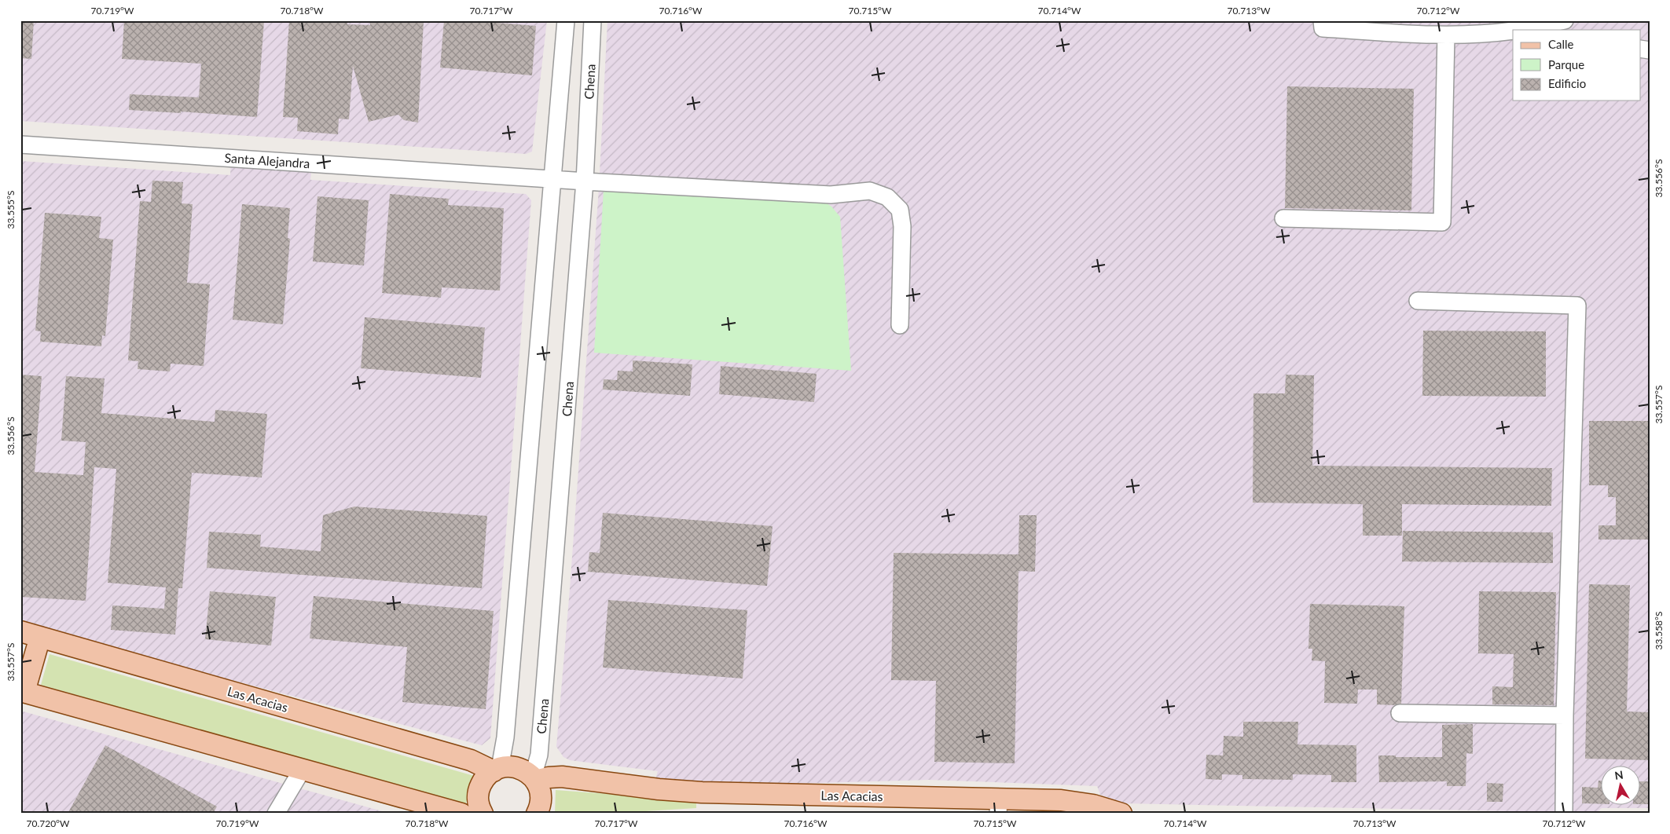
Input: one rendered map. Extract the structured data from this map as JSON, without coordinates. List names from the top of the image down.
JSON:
{
  "streets": {
    "main road": ["Las Acacias"],
    "street": ["Chena", "Santa Alejandra"]
  },
  "crossings": [
    ["Chena", "Santa Alejandra"],
    ["Chena", "Las Acacias"]
  ],
  "legend": ["Calle", "Parque", "Edificio"],
  "north": "top",
  "coordinates": [
    "70.719°W",
    "70.718°W",
    "70.717°W",
    "70.716°W",
    "70.715°W",
    "70.714°W",
    "70.713°W",
    "70.712°W",
    "33.556°S",
    "33.555°S",
    "33.557°S",
    "33.558°S",
    "70.720°W"
  ]
}
